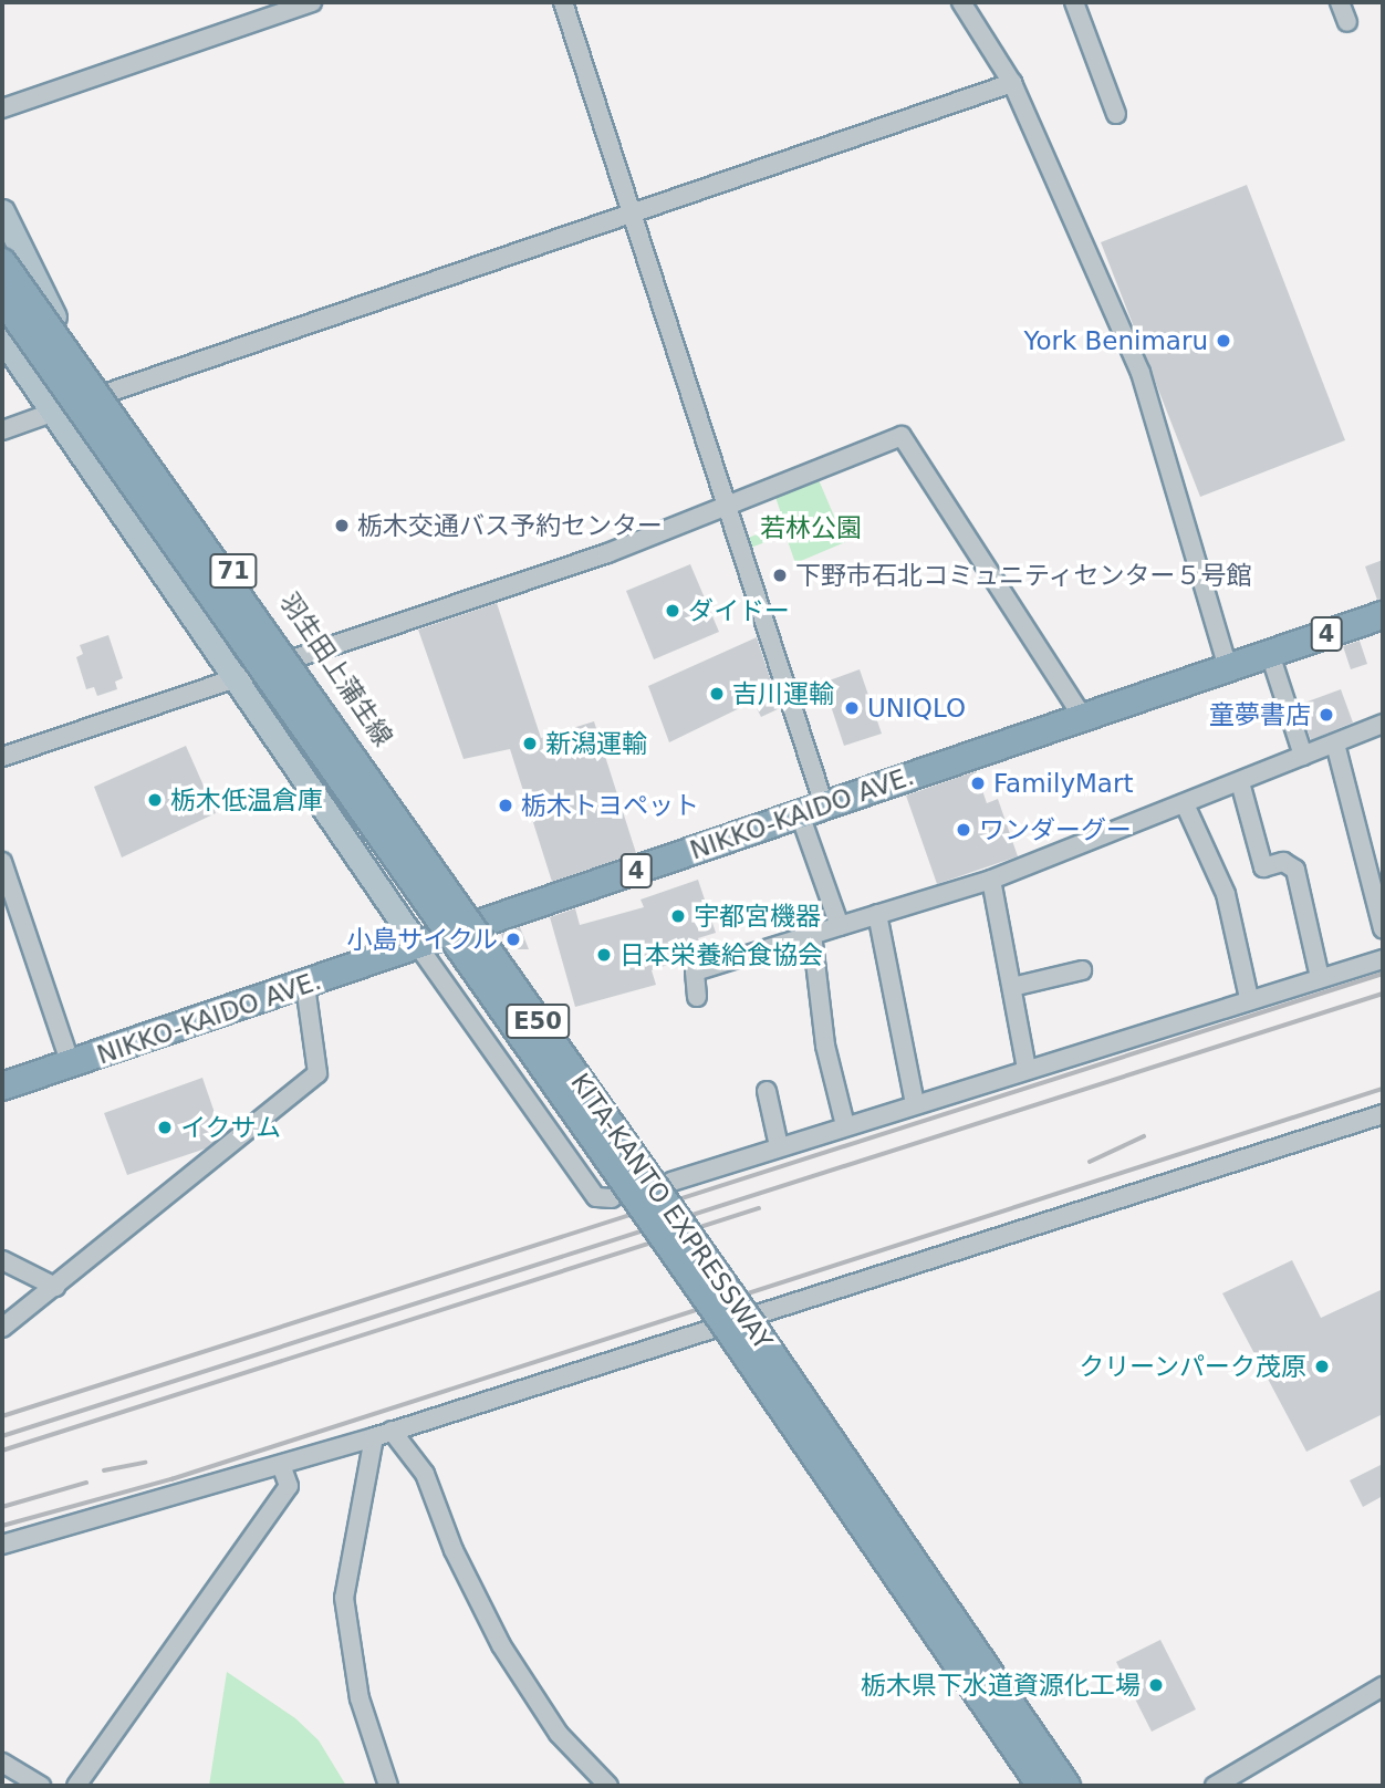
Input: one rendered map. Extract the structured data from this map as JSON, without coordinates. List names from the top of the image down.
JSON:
{
  "streets": {
    "highway": [
      "4",
      "NIKKO-KAIDO AVE.",
      "E50",
      "KITA-KANTO EXPRESSWAY"
    ],
    "main road": ["71", "羽生田上蒲生線"]
  },
  "crossings": [
    ["71", "NIKKO-KAIDO AVE."],
    ["羽生田上蒲生線", "NIKKO-KAIDO AVE."]
  ],
  "parks": ["若林公園"],
  "places": [
    "York Benimaru",
    "栃木交通バス予約センター",
    "下野市石北コミュニティセンター５号館",
    "ダイドー",
    "吉川運輸",
    "UNIQLO",
    "童夢書店",
    "新潟運輸",
    "FamilyMart",
    "栃木低温倉庫",
    "栃木トヨペット",
    "ワンダーグー",
    "宇都宮機器",
    "小島サイクル",
    "日本栄養給食協会",
    "イクサム",
    "クリーンパーク茂原",
    "栃木県下水道資源化工場"
  ]
}
